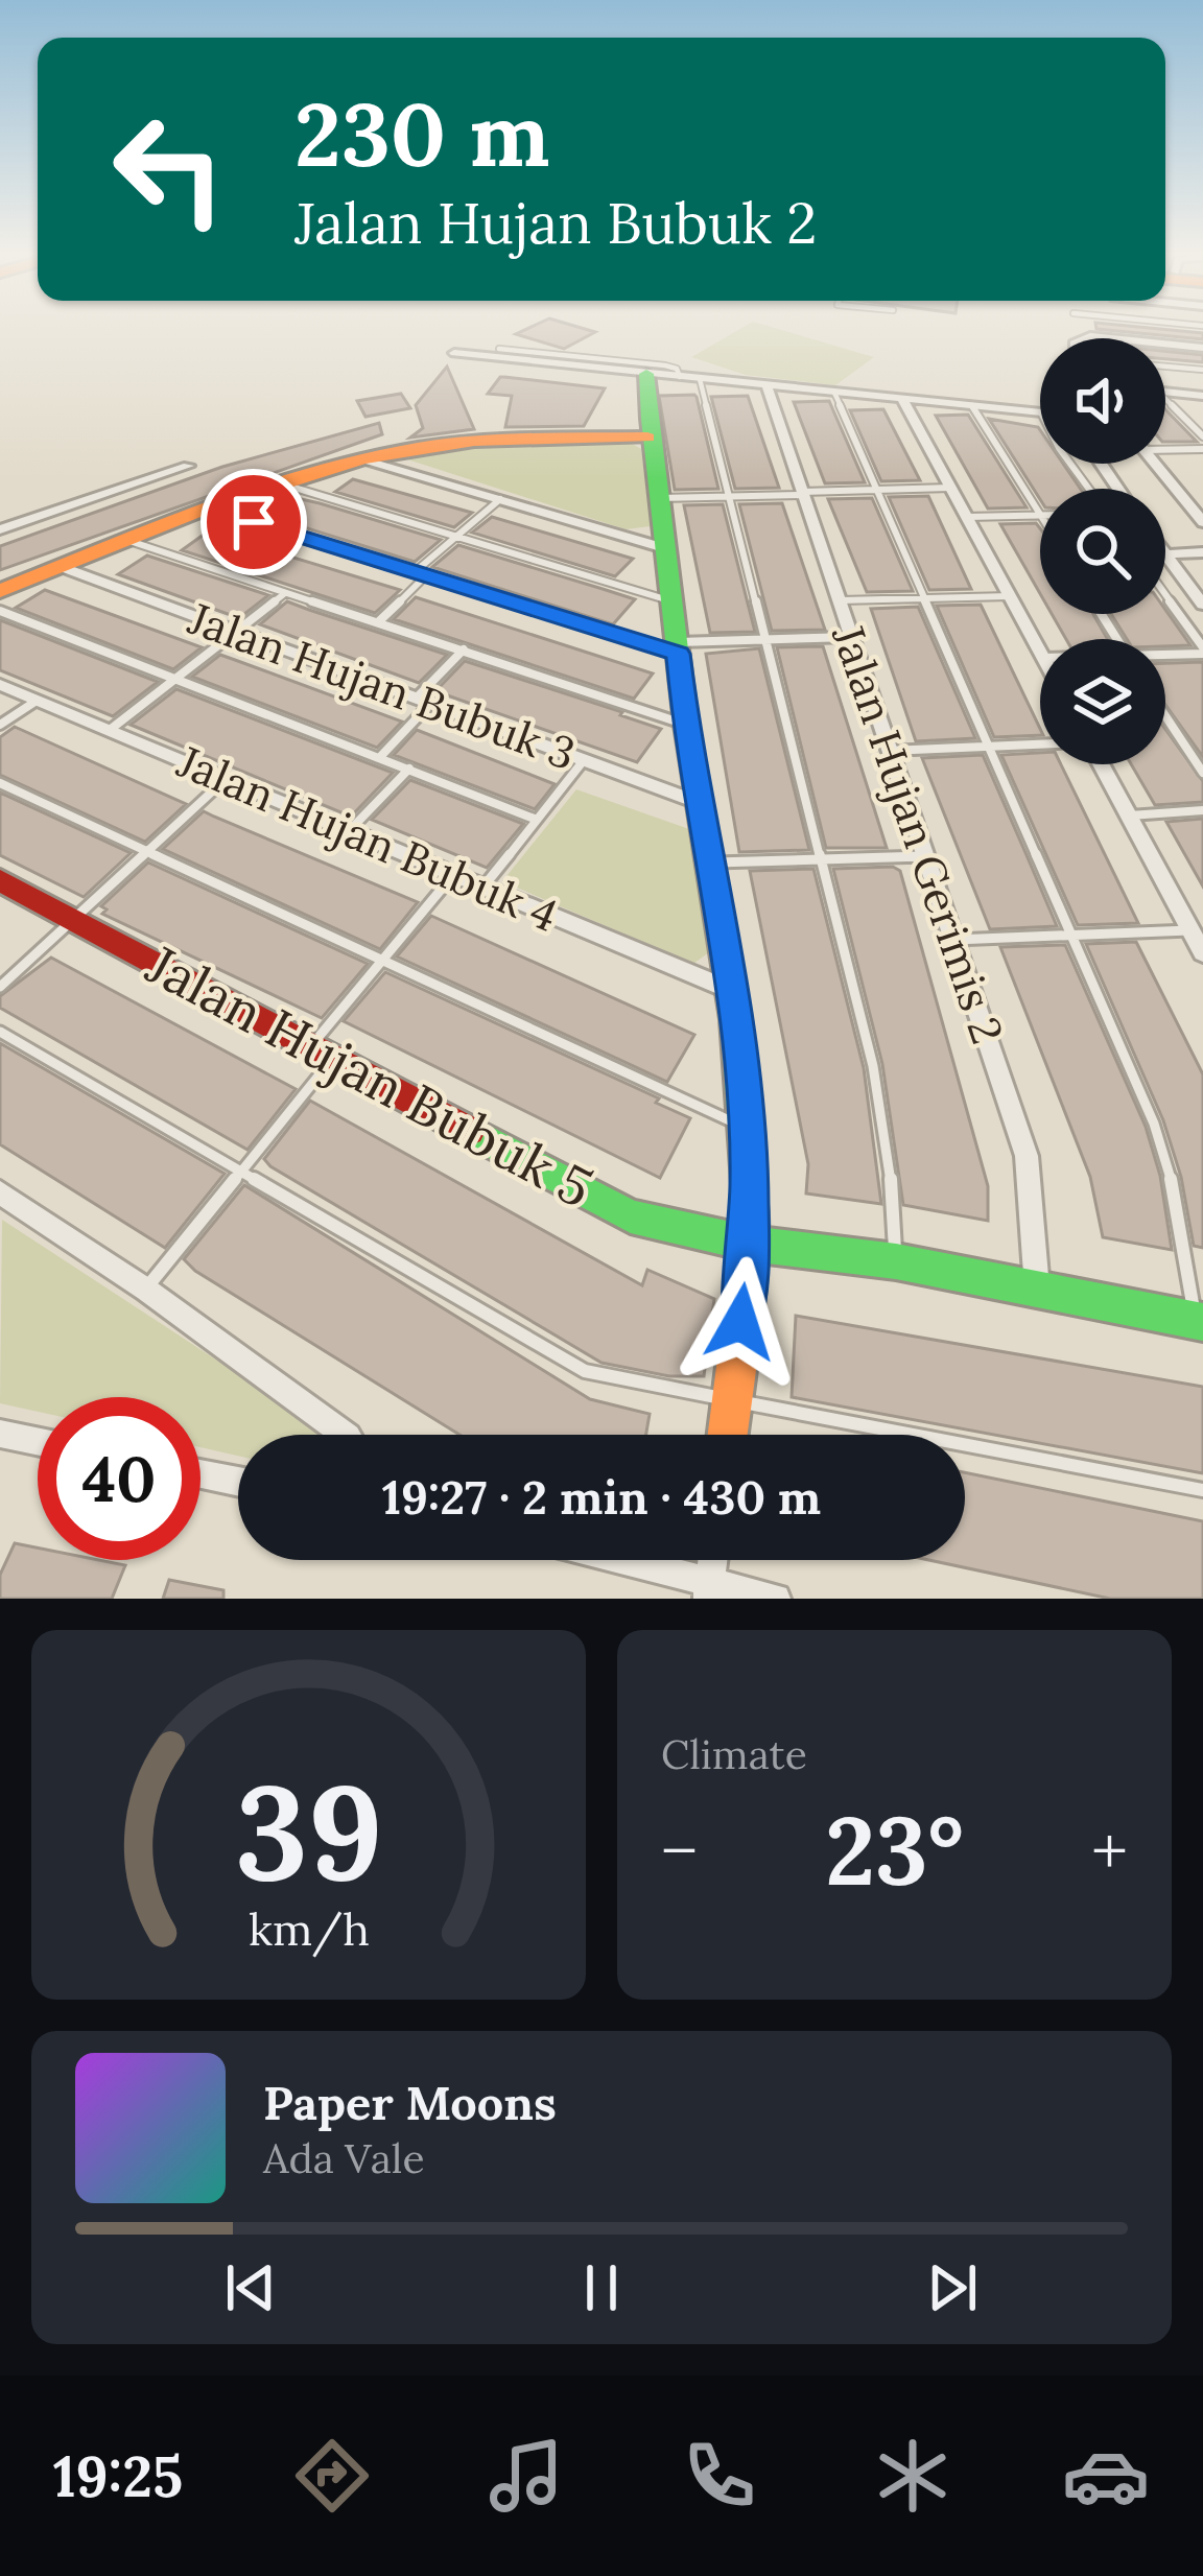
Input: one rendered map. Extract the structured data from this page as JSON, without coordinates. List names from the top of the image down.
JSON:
{
  "streets": {
    "main road": ["Jalan Hujan Bubuk 5"],
    "street": ["Jalan Hujan Bubuk 3", "Jalan Hujan Gerimis 2", "Jalan Hujan Bubuk 4"]
  },
  "crossings": [
    ["Jalan Hujan Gerimis 2", "Jalan Hujan Bubuk 5"]
  ],
  "page": {
    "turn": ["230 m", "Jalan Hujan Bubuk 2"],
    "limit": "40",
    "trip": "19:27 · 2 min · 430 m",
    "tile": "Climate",
    "heat": ["−", "23°", "+"],
    "song": ["Paper Moons", "Ada Vale"],
    "tabs": "19:25",
    "gauge": ["39", "km/h"]
  }
}
